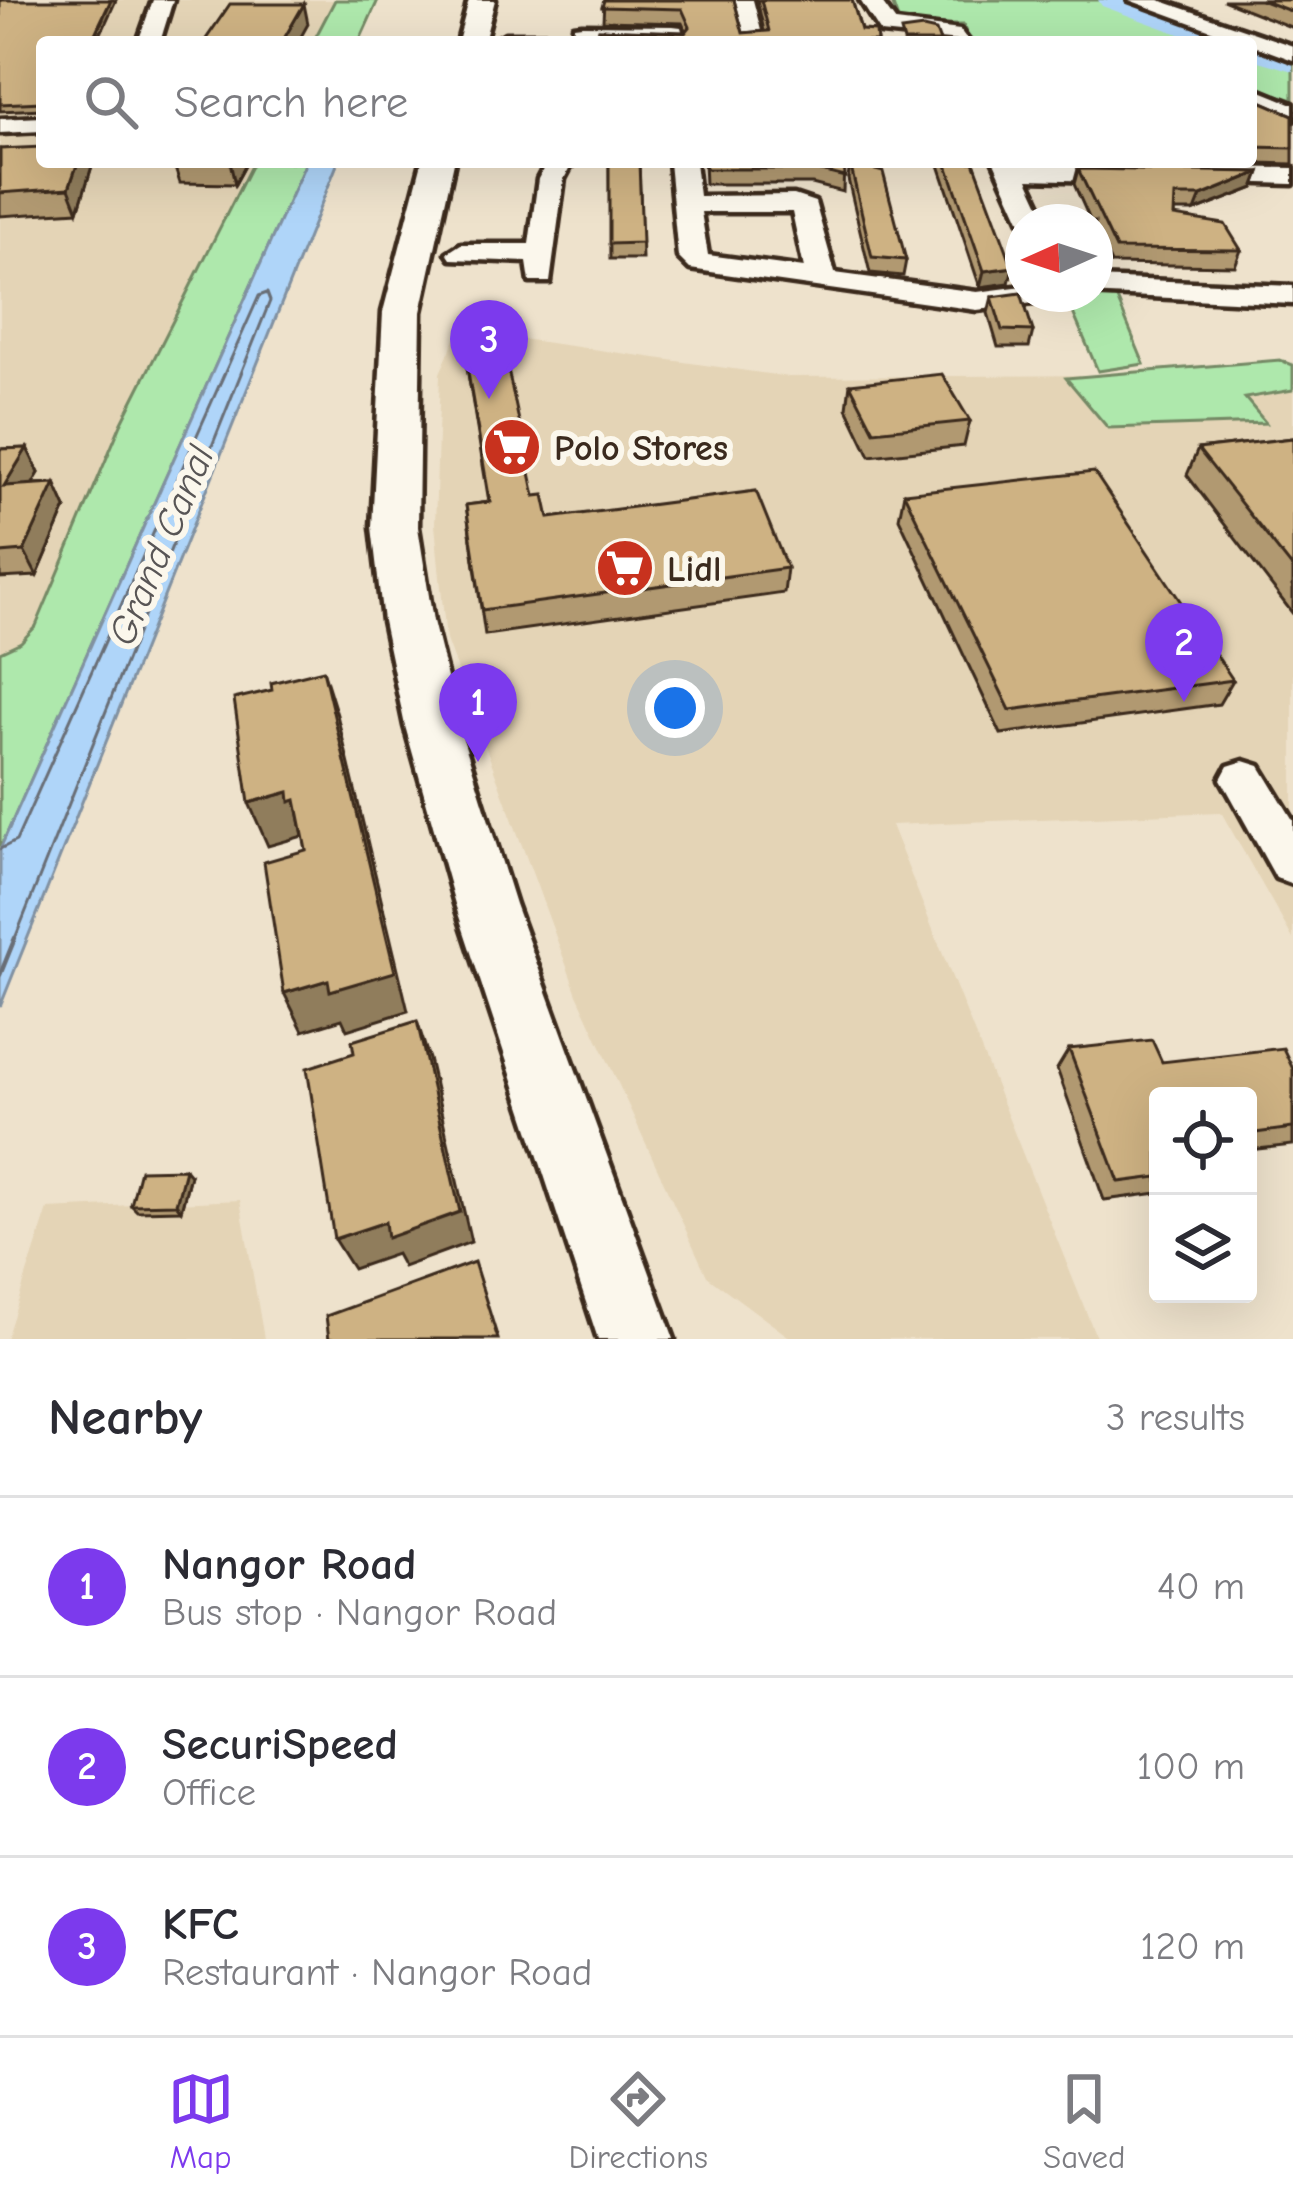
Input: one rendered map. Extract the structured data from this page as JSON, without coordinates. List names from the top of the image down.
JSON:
{
  "water": ["Grand Canal"],
  "places": {
    "supermarket": ["Polo Stores", "Lidl"]
  },
  "north": "left",
  "page": {
    "search": "Search here",
    "pins": ["3", "2", "1"],
    "heading": ["Nearby", "3 results"],
    "list": [
      {
        "mark": "1",
        "name": "Nangor Road",
        "note": "Bus stop · Nangor Road",
        "value": "40 m"
      },
      {
        "mark": "2",
        "name": "SecuriSpeed",
        "note": "Office",
        "value": "100 m"
      },
      {
        "mark": "3",
        "name": "KFC",
        "note": "Restaurant · Nangor Road",
        "value": "120 m"
      }
    ],
    "nav": ["Map", "Directions", "Saved"]
  }
}
